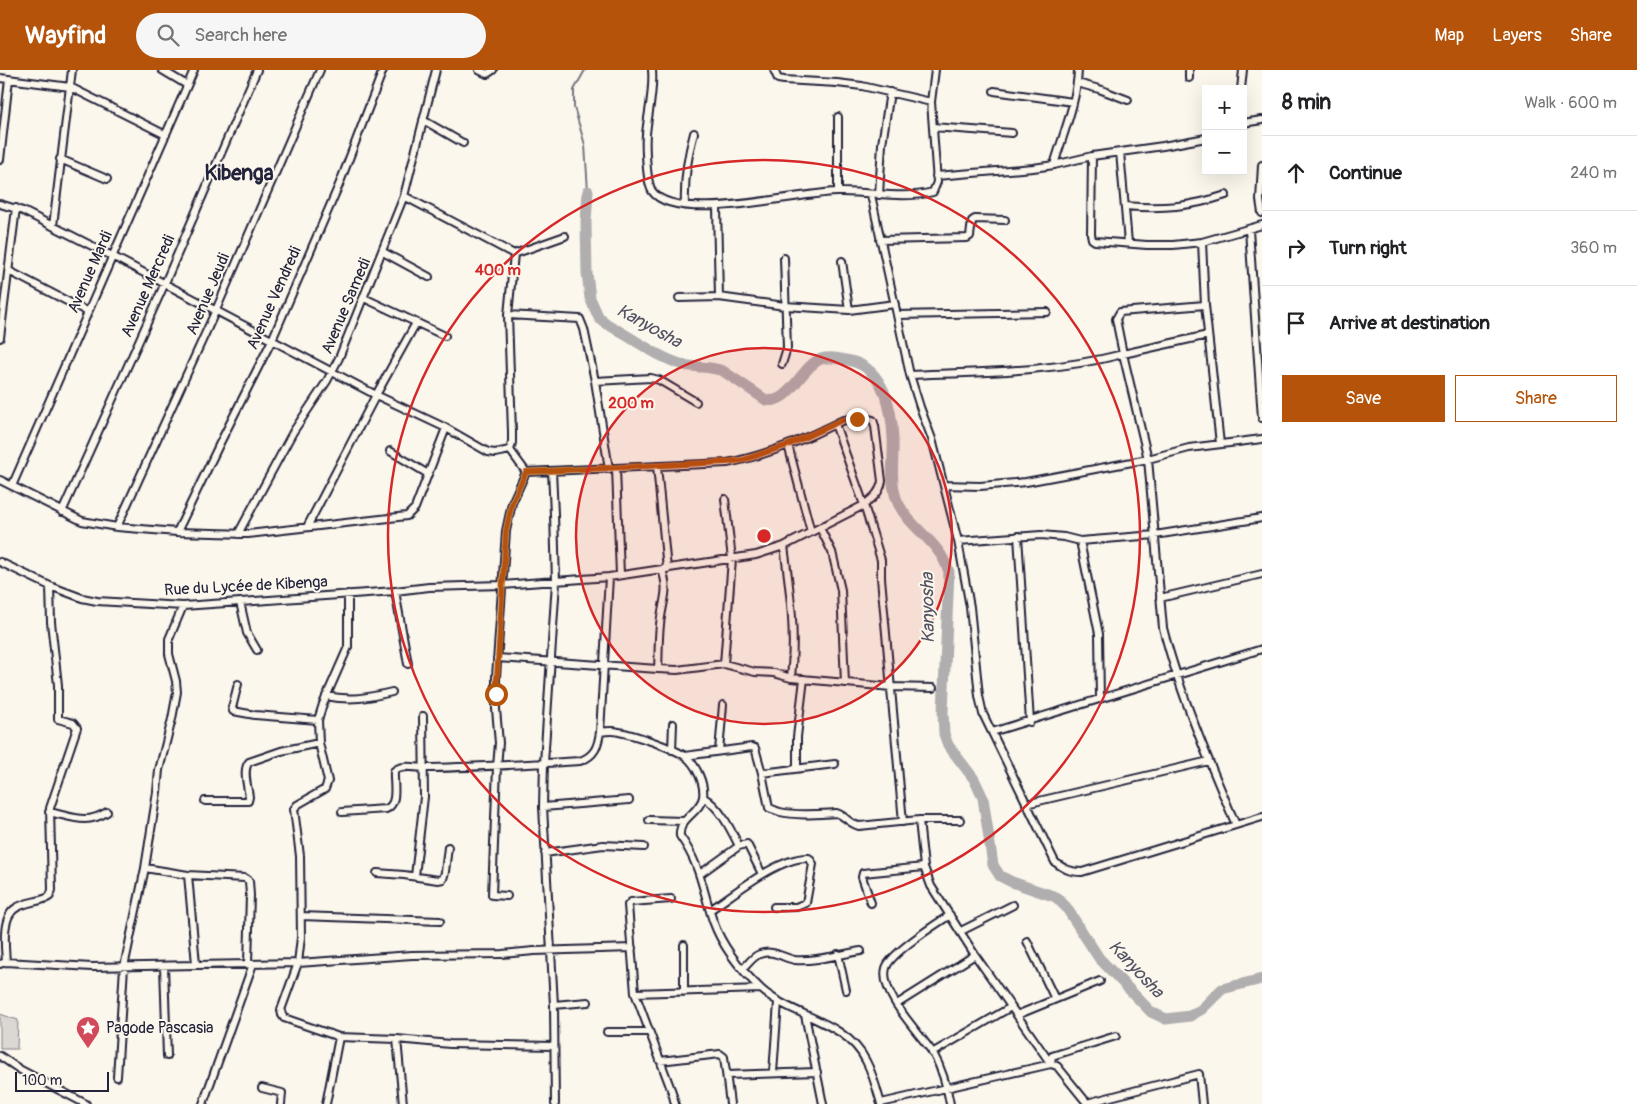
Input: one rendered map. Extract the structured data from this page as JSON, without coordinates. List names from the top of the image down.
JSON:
{
  "streets": {
    "street": [
      "Avenue Mardi",
      "Avenue Mercredi",
      "Avenue Jeudi",
      "Avenue Vendredi",
      "Avenue Samedi",
      "Rue du Lycée de Kibenga"
    ]
  },
  "districts": ["Kibenga"],
  "water": ["Kanyosha"],
  "places": {
    "place": ["Pagode Pascasia"]
  },
  "scale_bar": "100 m",
  "page": {
    "header": "Wayfind",
    "search": "Search here",
    "nav": ["Map", "Layers", "Share"],
    "heading": ["8 min", "Walk · 600 m"],
    "map_buttons": ["+", "−"],
    "list": [
      ["Continue", "240 m"],
      ["Turn right", "360 m"],
      "Arrive at destination"
    ],
    "buttons": ["Save", "Share"],
    "scale": "100 m"
  },
  "rings": ["400 m", "200 m"]
}
